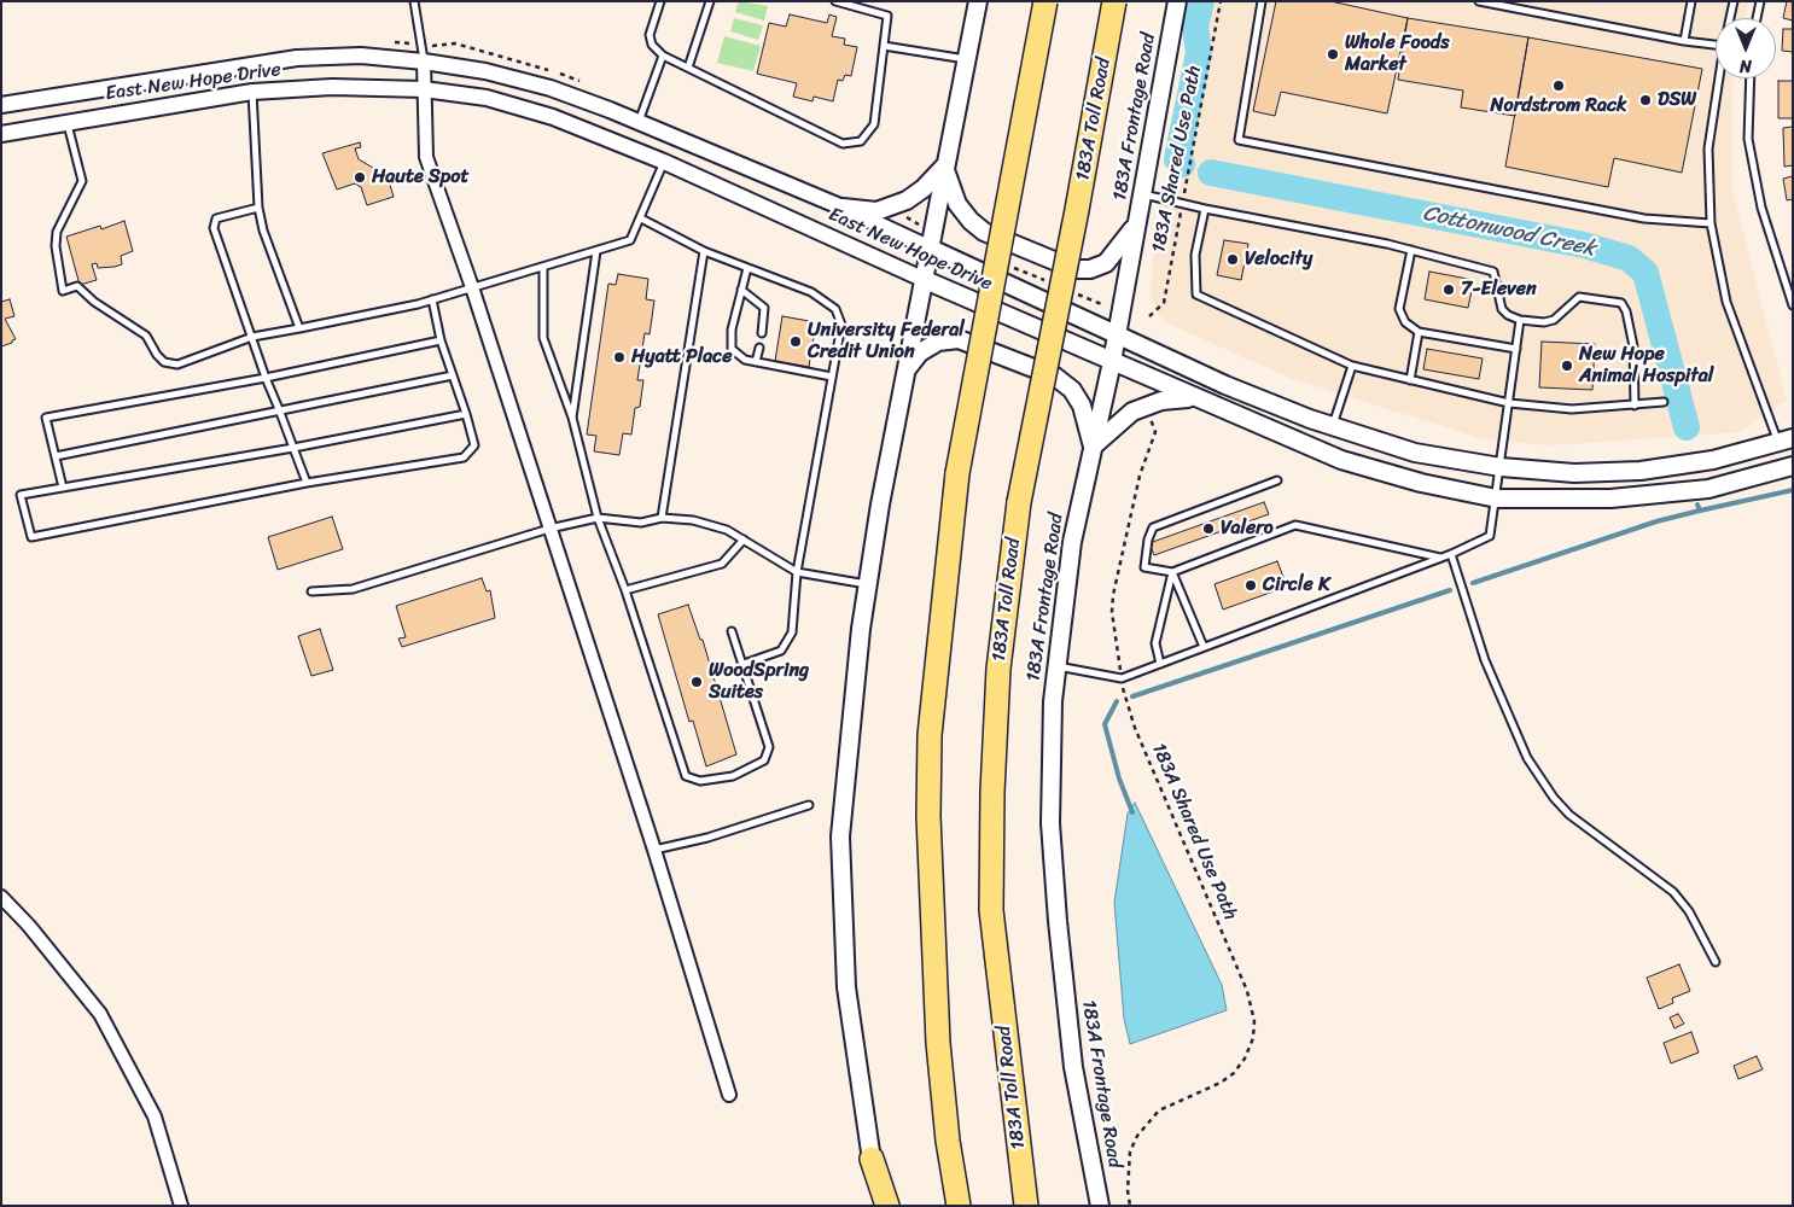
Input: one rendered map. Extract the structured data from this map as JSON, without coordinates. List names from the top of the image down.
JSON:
{
  "streets": {
    "highway": ["183A Toll Road"],
    "main road": ["East New Hope Drive", "183A Frontage Road"],
    "path": ["183A Shared Use Path"]
  },
  "crossings": [
    ["East New Hope Drive", "183A Frontage Road"]
  ],
  "water": ["Cottonwood Creek"],
  "places": [
    "Whole Foods Market",
    "Nordstrom Rack",
    "DSW",
    "Haute Spot",
    "Velocity",
    "7-Eleven",
    "University Federal Credit Union",
    "Hyatt Place",
    "New Hope Animal Hospital",
    "Valero",
    "Circle K",
    "WoodSpring Suites"
  ],
  "north": "bottom"
}
